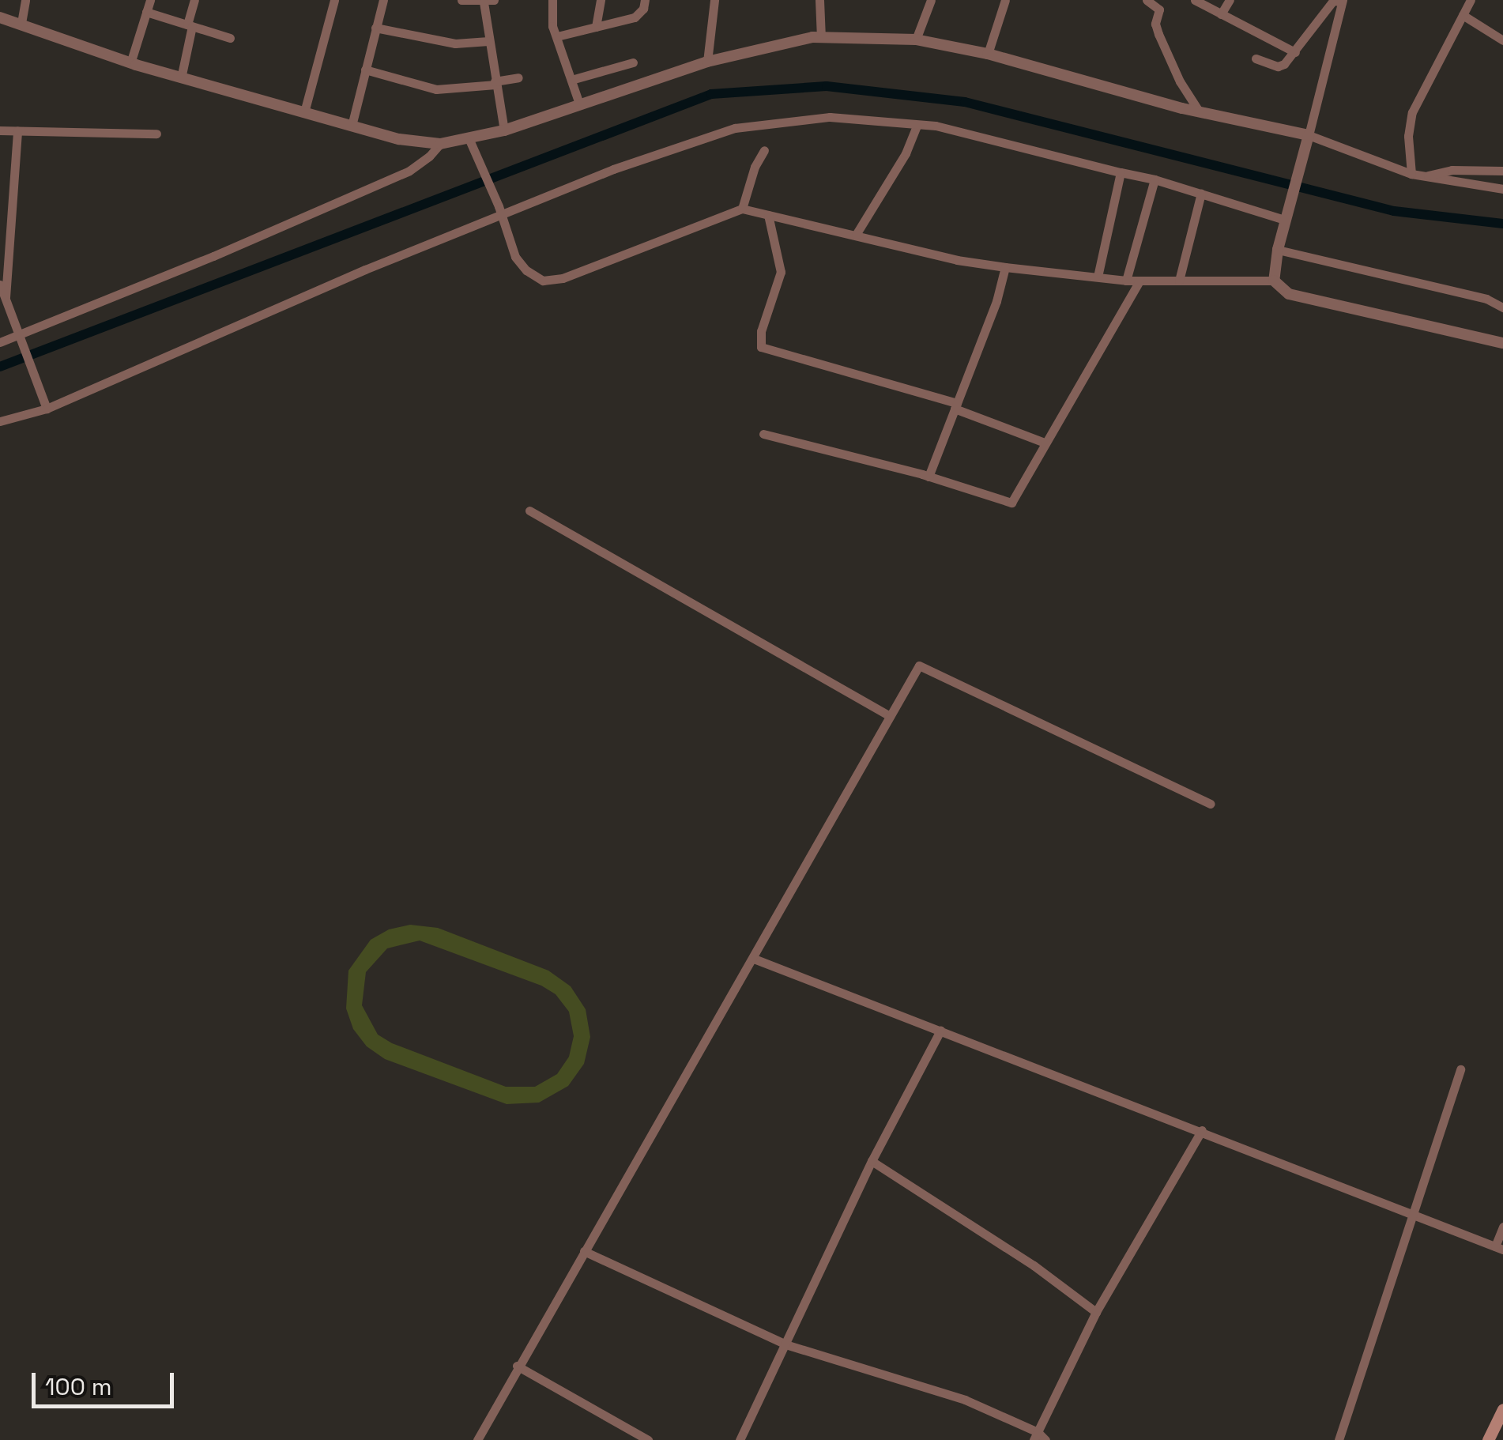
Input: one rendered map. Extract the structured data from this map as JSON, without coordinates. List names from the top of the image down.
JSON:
{
  "scale_bar": "100 m"
}
